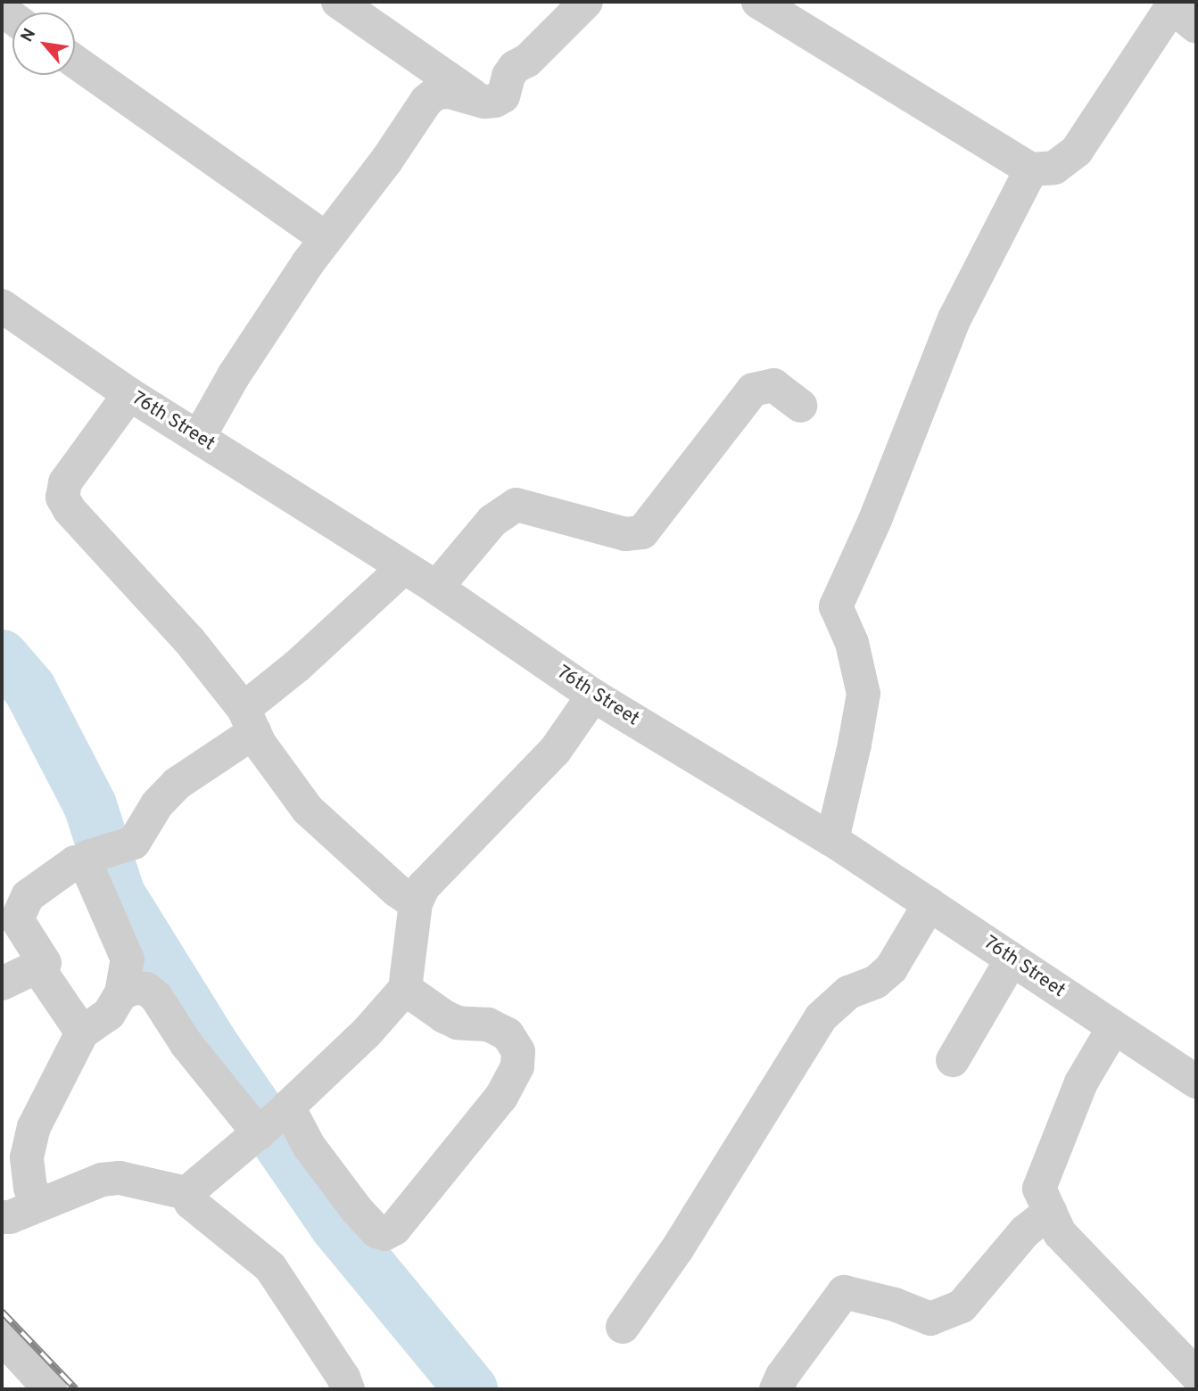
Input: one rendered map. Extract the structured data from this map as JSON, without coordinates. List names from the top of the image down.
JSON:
{
  "streets": {
    "street": ["76th Street"]
  },
  "north": "top left"
}
